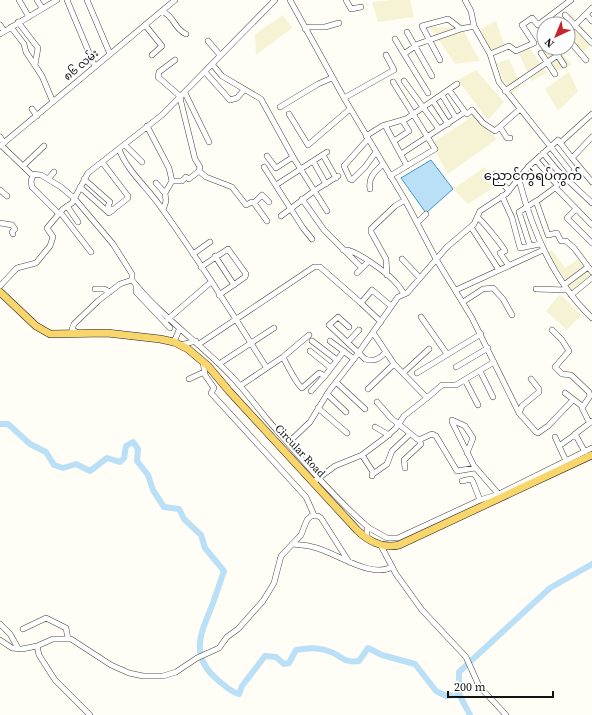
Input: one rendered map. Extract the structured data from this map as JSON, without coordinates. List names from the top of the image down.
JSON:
{
  "streets": {
    "main road": ["Circular Road"],
    "street": ["၈၆ လမ်း"]
  },
  "districts": ["ညောင်ကွဲရပ်ကွက်"],
  "scale_bar": "200 m",
  "north": "bottom left"
}
